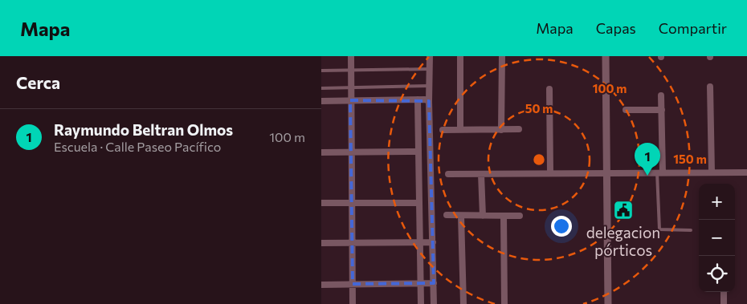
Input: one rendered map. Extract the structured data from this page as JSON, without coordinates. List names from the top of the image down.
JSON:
{
  "places": {
    "public building": ["delegacion pórticos"]
  },
  "page": {
    "header": "Mapa",
    "nav": ["Mapa", "Capas", "Compartir"],
    "heading": "Cerca",
    "list": [
      {
        "mark": "1",
        "name": "Raymundo Beltran Olmos",
        "note": "Escuela · Calle Paseo Pacífico",
        "value": "100 m"
      }
    ],
    "pins": "1",
    "map_buttons": ["+", "−"]
  },
  "rings": ["100 m", "50 m", "150 m"]
}
